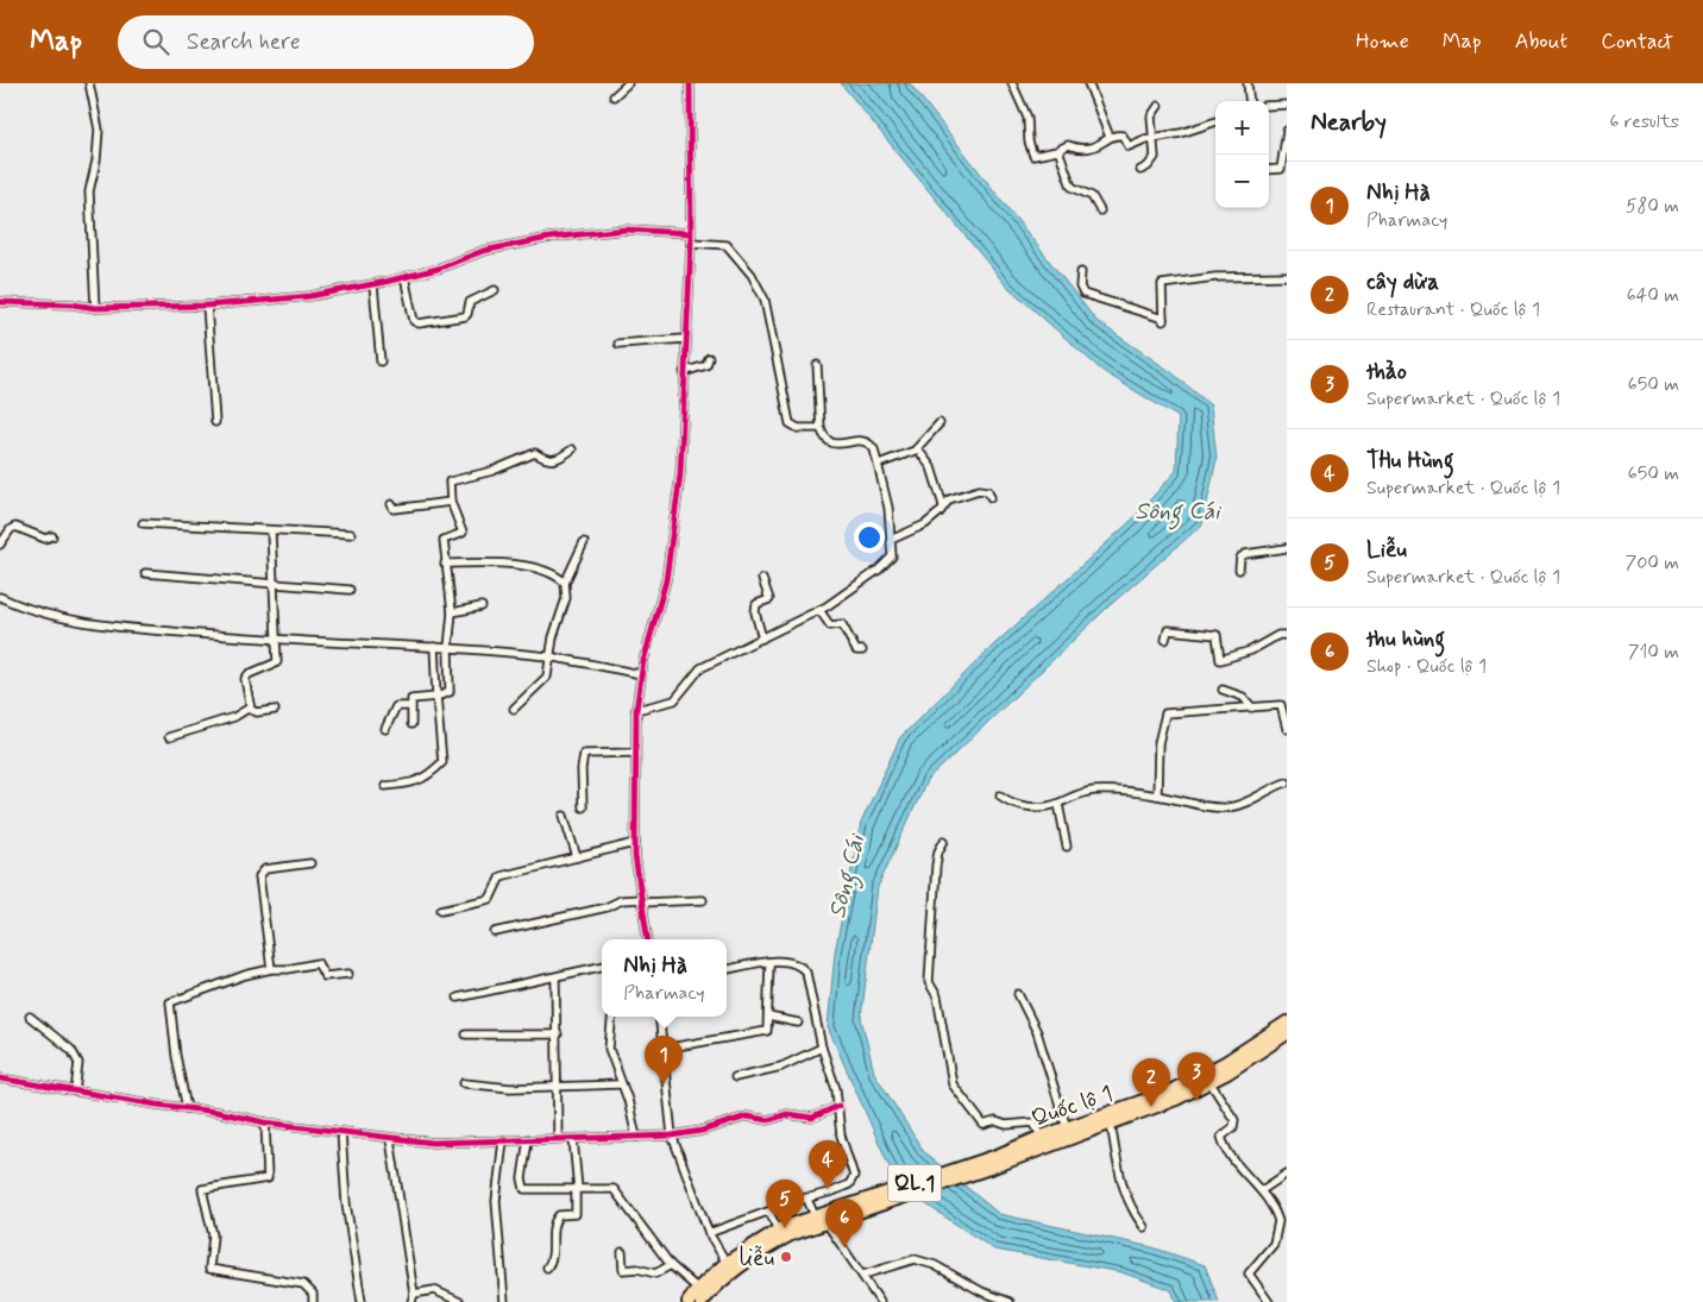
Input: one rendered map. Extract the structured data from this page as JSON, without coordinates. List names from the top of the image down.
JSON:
{
  "streets": {
    "highway": ["Quốc lộ 1", "QL.1"]
  },
  "crossings": [
    ["Quốc lộ 1", "QL.1"]
  ],
  "water": ["Sông Cái"],
  "places": ["liễu"],
  "page": {
    "header": "Map",
    "search": "Search here",
    "nav": [
      "Home",
      "Map",
      "About",
      "Contact"
    ],
    "heading": ["Nearby", "6 results"],
    "map_buttons": ["+", "−"],
    "list": [
      {
        "mark": "1",
        "name": "Nhị Hà",
        "note": "Pharmacy",
        "value": "580 m"
      },
      {
        "mark": "2",
        "name": "cây dừa",
        "note": "Restaurant · Quốc lộ 1",
        "value": "640 m"
      },
      {
        "mark": "3",
        "name": "thảo",
        "note": "Supermarket · Quốc lộ 1",
        "value": "650 m"
      },
      {
        "mark": "4",
        "name": "THu Hùng",
        "note": "Supermarket · Quốc lộ 1",
        "value": "650 m"
      },
      {
        "mark": "5",
        "name": "Liễu",
        "note": "Supermarket · Quốc lộ 1",
        "value": "700 m"
      },
      {
        "mark": "6",
        "name": "thu hùng",
        "note": "Shop · Quốc lộ 1",
        "value": "710 m"
      }
    ],
    "popup": ["Nhị Hà", "Pharmacy"],
    "pins": [
      "1",
      "3",
      "2",
      "4",
      "5",
      "6"
    ]
  }
}
